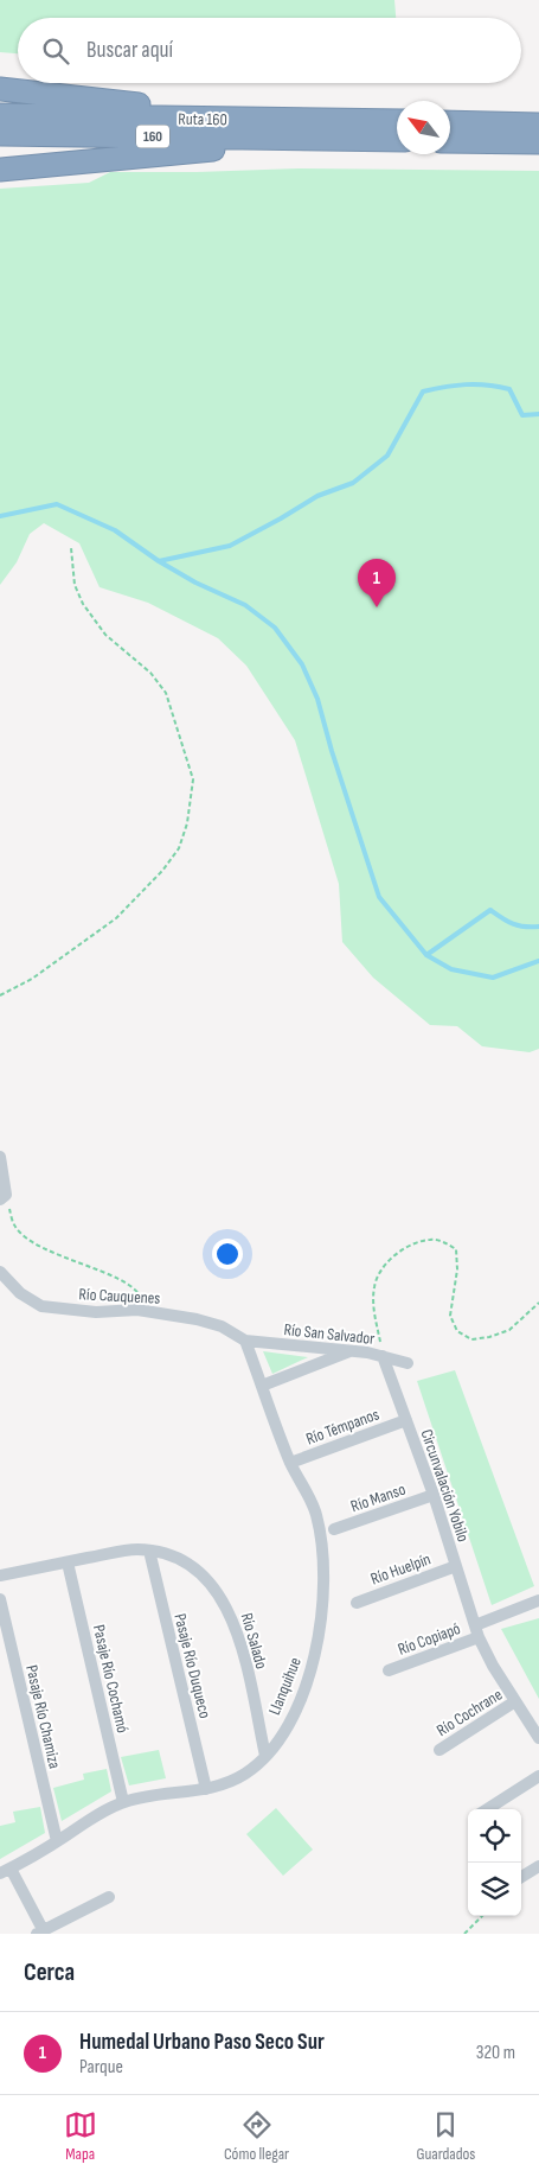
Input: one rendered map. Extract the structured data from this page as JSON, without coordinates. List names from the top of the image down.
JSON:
{
  "streets": {
    "highway": ["Ruta 160", "160"],
    "street": [
      "Río Cauquenes",
      "Río San Salvador",
      "Río Témpanos",
      "Circunvalación Yobilo",
      "Río Manso",
      "Río Huelpín",
      "Río Copiapó",
      "Río Salado",
      "Pasaje Río Duqueco",
      "Pasaje Río Cochamó",
      "Llanquihue",
      "Río Cochrane",
      "Pasaje Río Chamiza"
    ]
  },
  "crossings": [
    ["Río Cauquenes", "Río San Salvador"],
    ["Río Cauquenes", "Llanquihue"],
    ["Río San Salvador", "Circunvalación Yobilo"],
    ["Río San Salvador", "Llanquihue"],
    ["Río Témpanos", "Circunvalación Yobilo"],
    ["Río Témpanos", "Llanquihue"],
    ["Circunvalación Yobilo", "Río Manso"],
    ["Circunvalación Yobilo", "Río Huelpín"],
    ["Circunvalación Yobilo", "Río Copiapó"],
    ["Circunvalación Yobilo", "Río Cochrane"],
    ["Río Salado", "Pasaje Río Duqueco"],
    ["Río Salado", "Pasaje Río Cochamó"],
    ["Río Salado", "Llanquihue"],
    ["Pasaje Río Duqueco", "Llanquihue"],
    ["Pasaje Río Cochamó", "Llanquihue"],
    ["Llanquihue", "Pasaje Río Chamiza"]
  ],
  "north": "top left",
  "page": {
    "search": "Buscar aquí",
    "pins": "1",
    "heading": "Cerca",
    "list": [
      {
        "mark": "1",
        "name": "Humedal Urbano Paso Seco Sur",
        "note": "Parque",
        "value": "320 m"
      }
    ],
    "nav": ["Mapa", "Cómo llegar", "Guardados"]
  }
}
